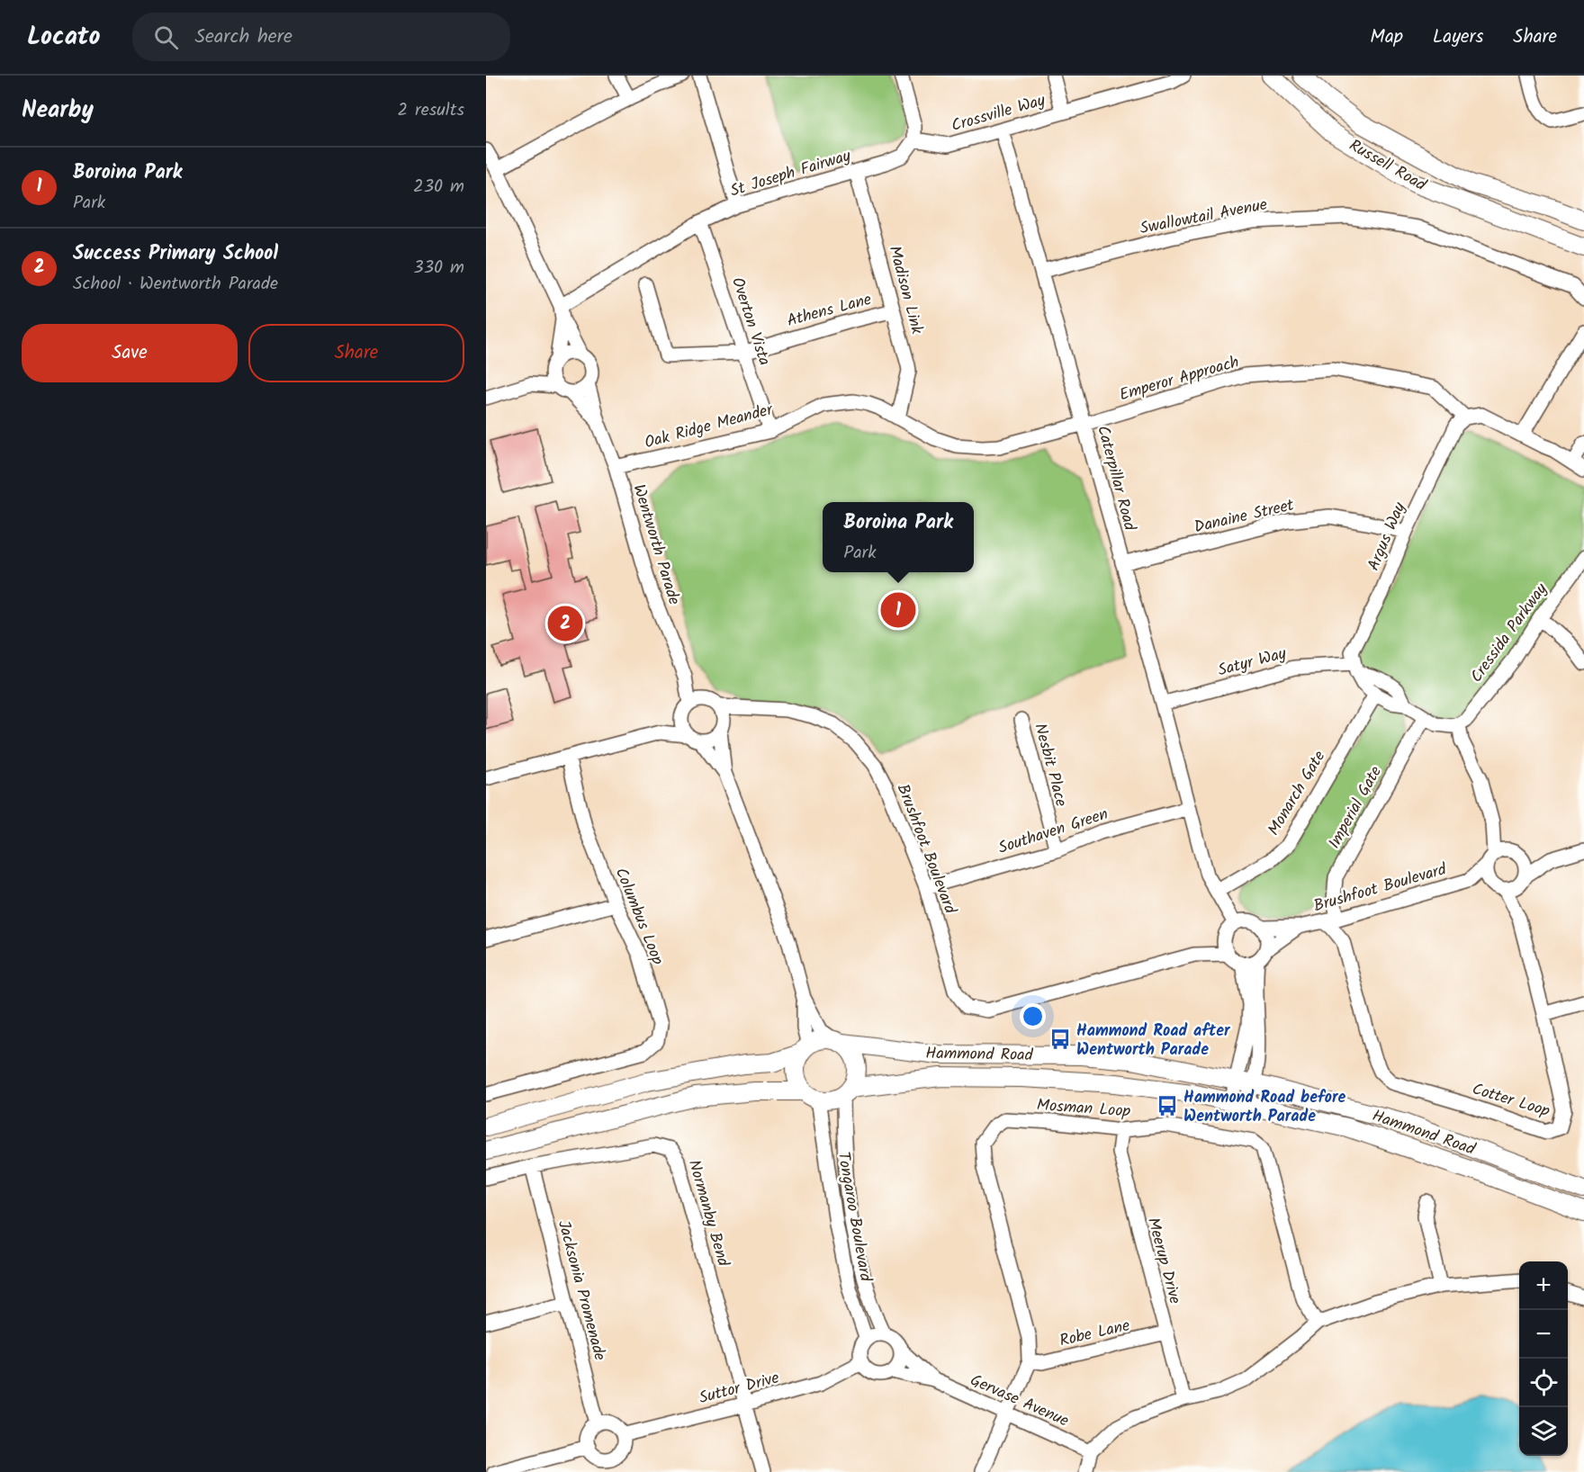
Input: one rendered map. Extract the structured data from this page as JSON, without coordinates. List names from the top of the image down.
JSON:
{
  "streets": {
    "main road": ["Russell Road", "Hammond Road"],
    "street": [
      "Crossville Way",
      "St Joseph Fairway",
      "Swallowtail Avenue",
      "Madison Link",
      "Athens Lane",
      "Overton Vista",
      "Emperor Approach",
      "Oak Ridge Meander",
      "Caterpillar Road",
      "Danaine Street",
      "Argus Way",
      "Wentworth Parade",
      "Cressida Parkway",
      "Satyr Way",
      "Nesbit Place",
      "Monarch Gate",
      "Imperial Gate",
      "Southaven Green",
      "Brushfoot Boulevard",
      "Columbus Loop",
      "Cotter Loop",
      "Mosman Loop",
      "Normanby Bend",
      "Tongaroo Boulevard",
      "Meerup Drive",
      "Jacksonia Promenade",
      "Robe Lane",
      "Suttor Drive",
      "Gervase Avenue"
    ]
  },
  "crossings": [
    ["Crossville Way", "St Joseph Fairway"],
    ["Crossville Way", "Caterpillar Road"],
    ["St Joseph Fairway", "Madison Link"],
    ["St Joseph Fairway", "Overton Vista"],
    ["Swallowtail Avenue", "Caterpillar Road"],
    ["Madison Link", "Athens Lane"],
    ["Madison Link", "Oak Ridge Meander"],
    ["Athens Lane", "Overton Vista"],
    ["Overton Vista", "Oak Ridge Meander"],
    ["Emperor Approach", "Oak Ridge Meander"],
    ["Emperor Approach", "Caterpillar Road"],
    ["Emperor Approach", "Argus Way"],
    ["Oak Ridge Meander", "Caterpillar Road"],
    ["Oak Ridge Meander", "Wentworth Parade"],
    ["Caterpillar Road", "Danaine Street"],
    ["Caterpillar Road", "Satyr Way"],
    ["Caterpillar Road", "Monarch Gate"],
    ["Caterpillar Road", "Southaven Green"],
    ["Caterpillar Road", "Brushfoot Boulevard"],
    ["Danaine Street", "Argus Way"],
    ["Argus Way", "Satyr Way"],
    ["Wentworth Parade", "Brushfoot Boulevard"],
    ["Nesbit Place", "Southaven Green"],
    ["Imperial Gate", "Brushfoot Boulevard"],
    ["Imperial Gate", "Cotter Loop"],
    ["Southaven Green", "Brushfoot Boulevard"],
    ["Brushfoot Boulevard", "Cotter Loop"],
    ["Hammond Road", "Tongaroo Boulevard"],
    ["Mosman Loop", "Meerup Drive"],
    ["Mosman Loop", "Robe Lane"],
    ["Normanby Bend", "Jacksonia Promenade"],
    ["Normanby Bend", "Suttor Drive"],
    ["Tongaroo Boulevard", "Suttor Drive"],
    ["Tongaroo Boulevard", "Gervase Avenue"],
    ["Meerup Drive", "Robe Lane"],
    ["Jacksonia Promenade", "Suttor Drive"],
    ["Suttor Drive", "Gervase Avenue"]
  ],
  "places": {
    "bus stop": ["Hammond Road after Wentworth Parade", "Hammond Road before Wentworth Parade"]
  },
  "page": {
    "header": "Locato",
    "search": "Search here",
    "nav": ["Map", "Layers", "Share"],
    "heading": ["Nearby", "2 results"],
    "list": [
      {
        "mark": "1",
        "name": "Boroina Park",
        "note": "Park",
        "value": "230 m"
      },
      {
        "mark": "2",
        "name": "Success Primary School",
        "note": "School · Wentworth Parade",
        "value": "330 m"
      }
    ],
    "buttons": ["Save", "Share"],
    "popup": ["Boroina Park", "Park"],
    "pins": ["1", "2"],
    "map_buttons": ["+", "−"]
  }
}
